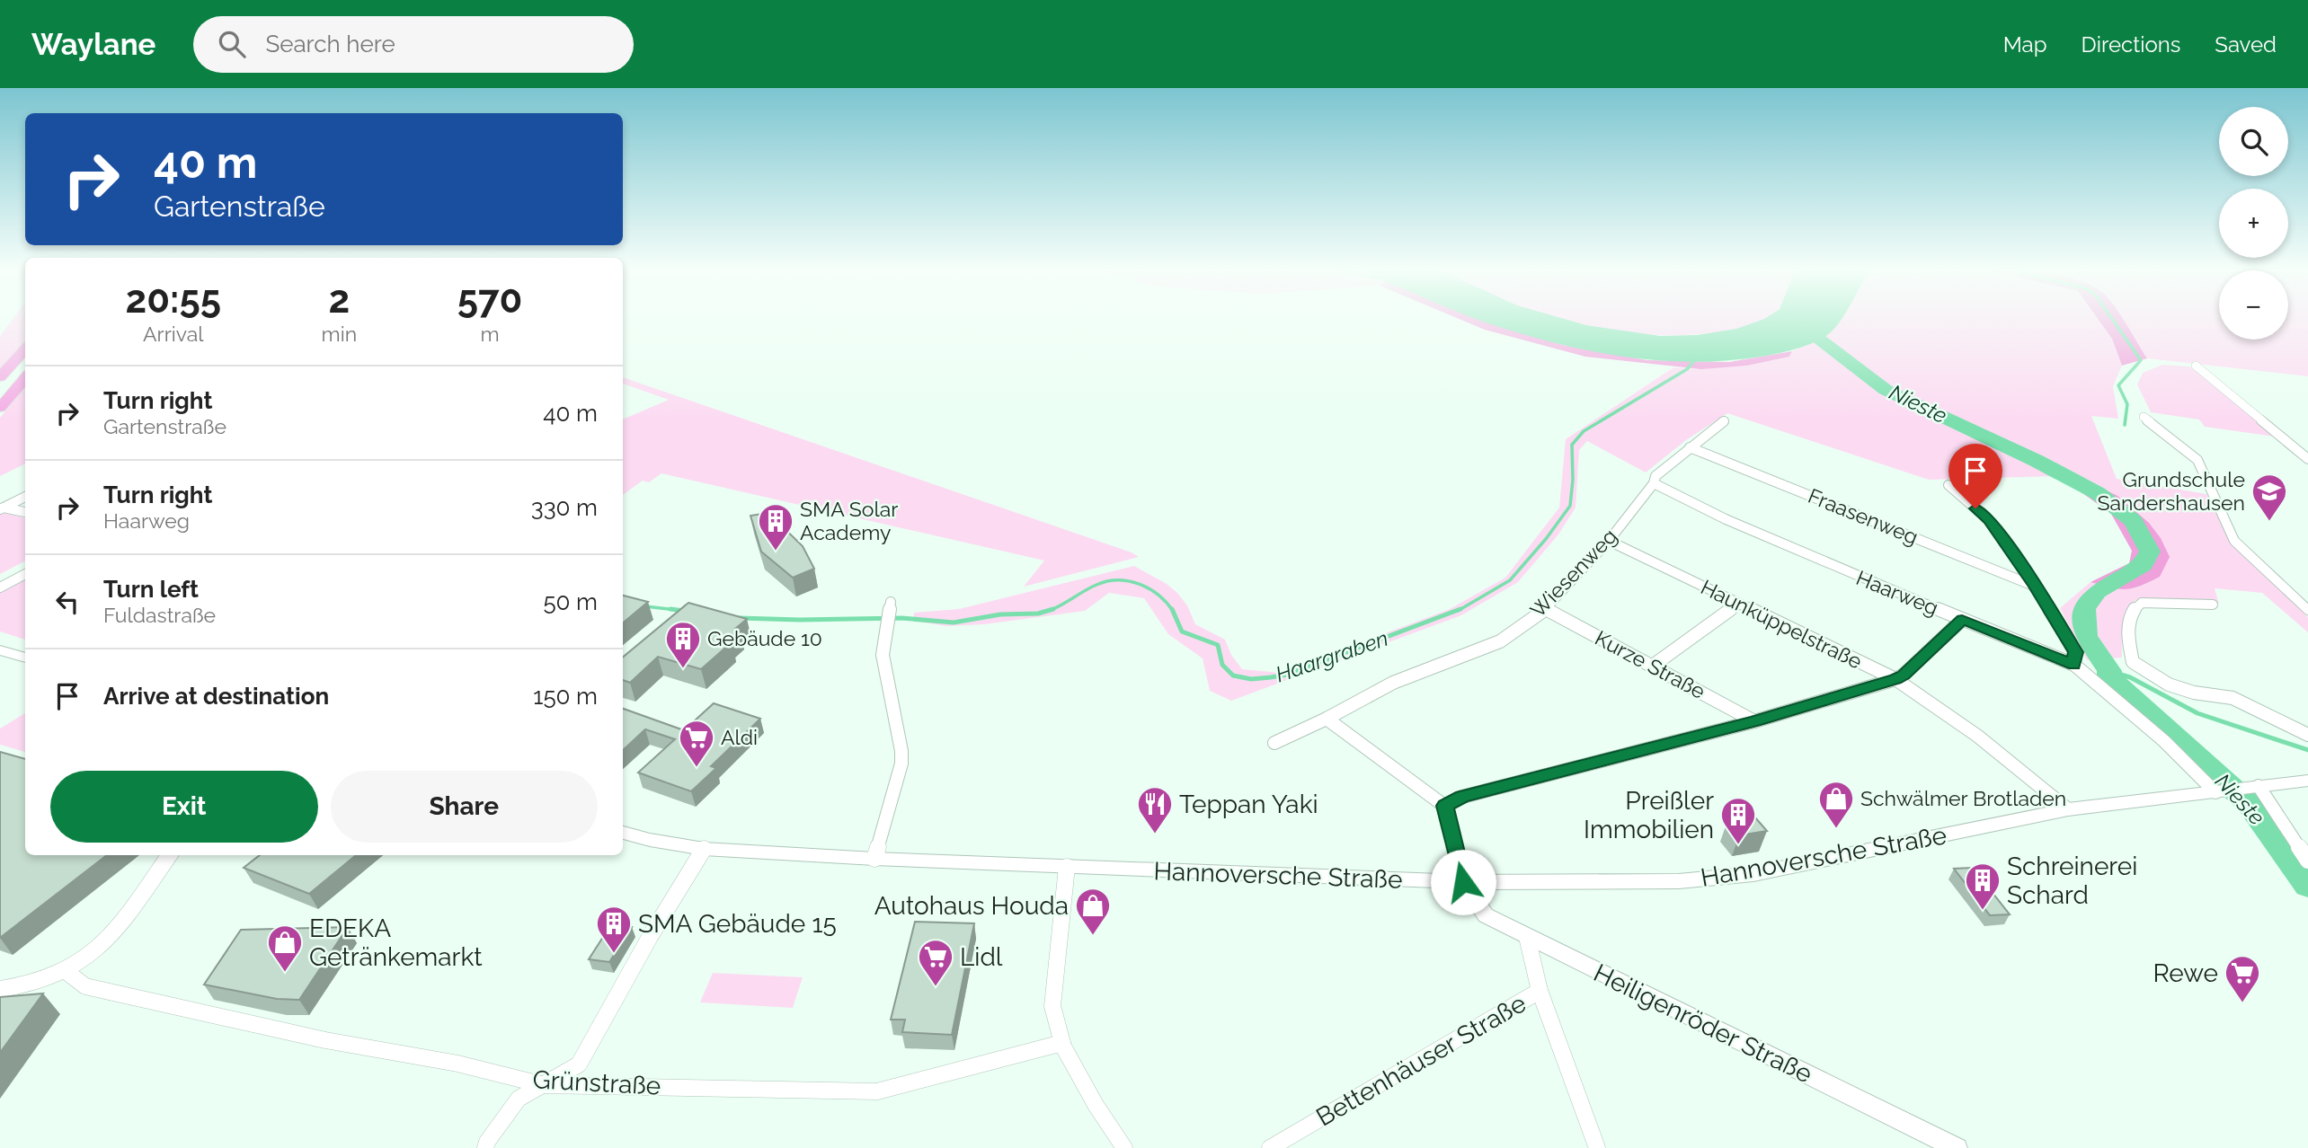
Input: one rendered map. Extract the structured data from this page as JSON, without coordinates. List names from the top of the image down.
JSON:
{
  "streets": {
    "main road": ["Hannoversche Straße", "Heiligenröder Straße"],
    "street": [
      "Fraasenweg",
      "Wiesenweg",
      "Haarweg",
      "Haunküppelstraße",
      "Kurze Straße",
      "Bettenhäuser Straße",
      "Grünstraße"
    ]
  },
  "crossings": [
    ["Fraasenweg", "Wiesenweg"],
    ["Wiesenweg", "Haarweg"],
    ["Wiesenweg", "Haunküppelstraße"],
    ["Wiesenweg", "Kurze Straße"],
    ["Haarweg", "Hannoversche Straße"],
    ["Haunküppelstraße", "Hannoversche Straße"],
    ["Hannoversche Straße", "Heiligenröder Straße"]
  ],
  "water": ["Nieste", "Haargraben"],
  "places": {
    "school or university": ["Grundschule Sandershausen"],
    "building": [
      "SMA Solar Academy",
      "Gebäude 10",
      "Preißler Immobilien",
      "Schreinerei Schard",
      "SMA Gebäude 15"
    ],
    "supermarket": ["Aldi", "Lidl", "Rewe"],
    "shop": ["Schwälmer Brotladen", "Autohaus Houda", "EDEKA Getränkemarkt"],
    "restaurant": ["Teppan Yaki"]
  },
  "page": {
    "header": "Waylane",
    "search": "Search here",
    "nav": ["Map", "Directions", "Saved"],
    "map_buttons": ["+", "−"],
    "turn": ["40 m", "Gartenstraße"],
    "eta": [
      "20:55",
      "Arrival",
      "2",
      "min",
      "570",
      "m"
    ],
    "list": [
      {
        "name": "Turn right",
        "note": "Gartenstraße",
        "value": "40 m"
      },
      {
        "name": "Turn right",
        "note": "Haarweg",
        "value": "330 m"
      },
      {
        "name": "Turn left",
        "note": "Fuldastraße",
        "value": "50 m"
      },
      {
        "name": "Arrive at destination",
        "value": "150 m"
      }
    ],
    "buttons": ["Exit", "Share"]
  }
}
